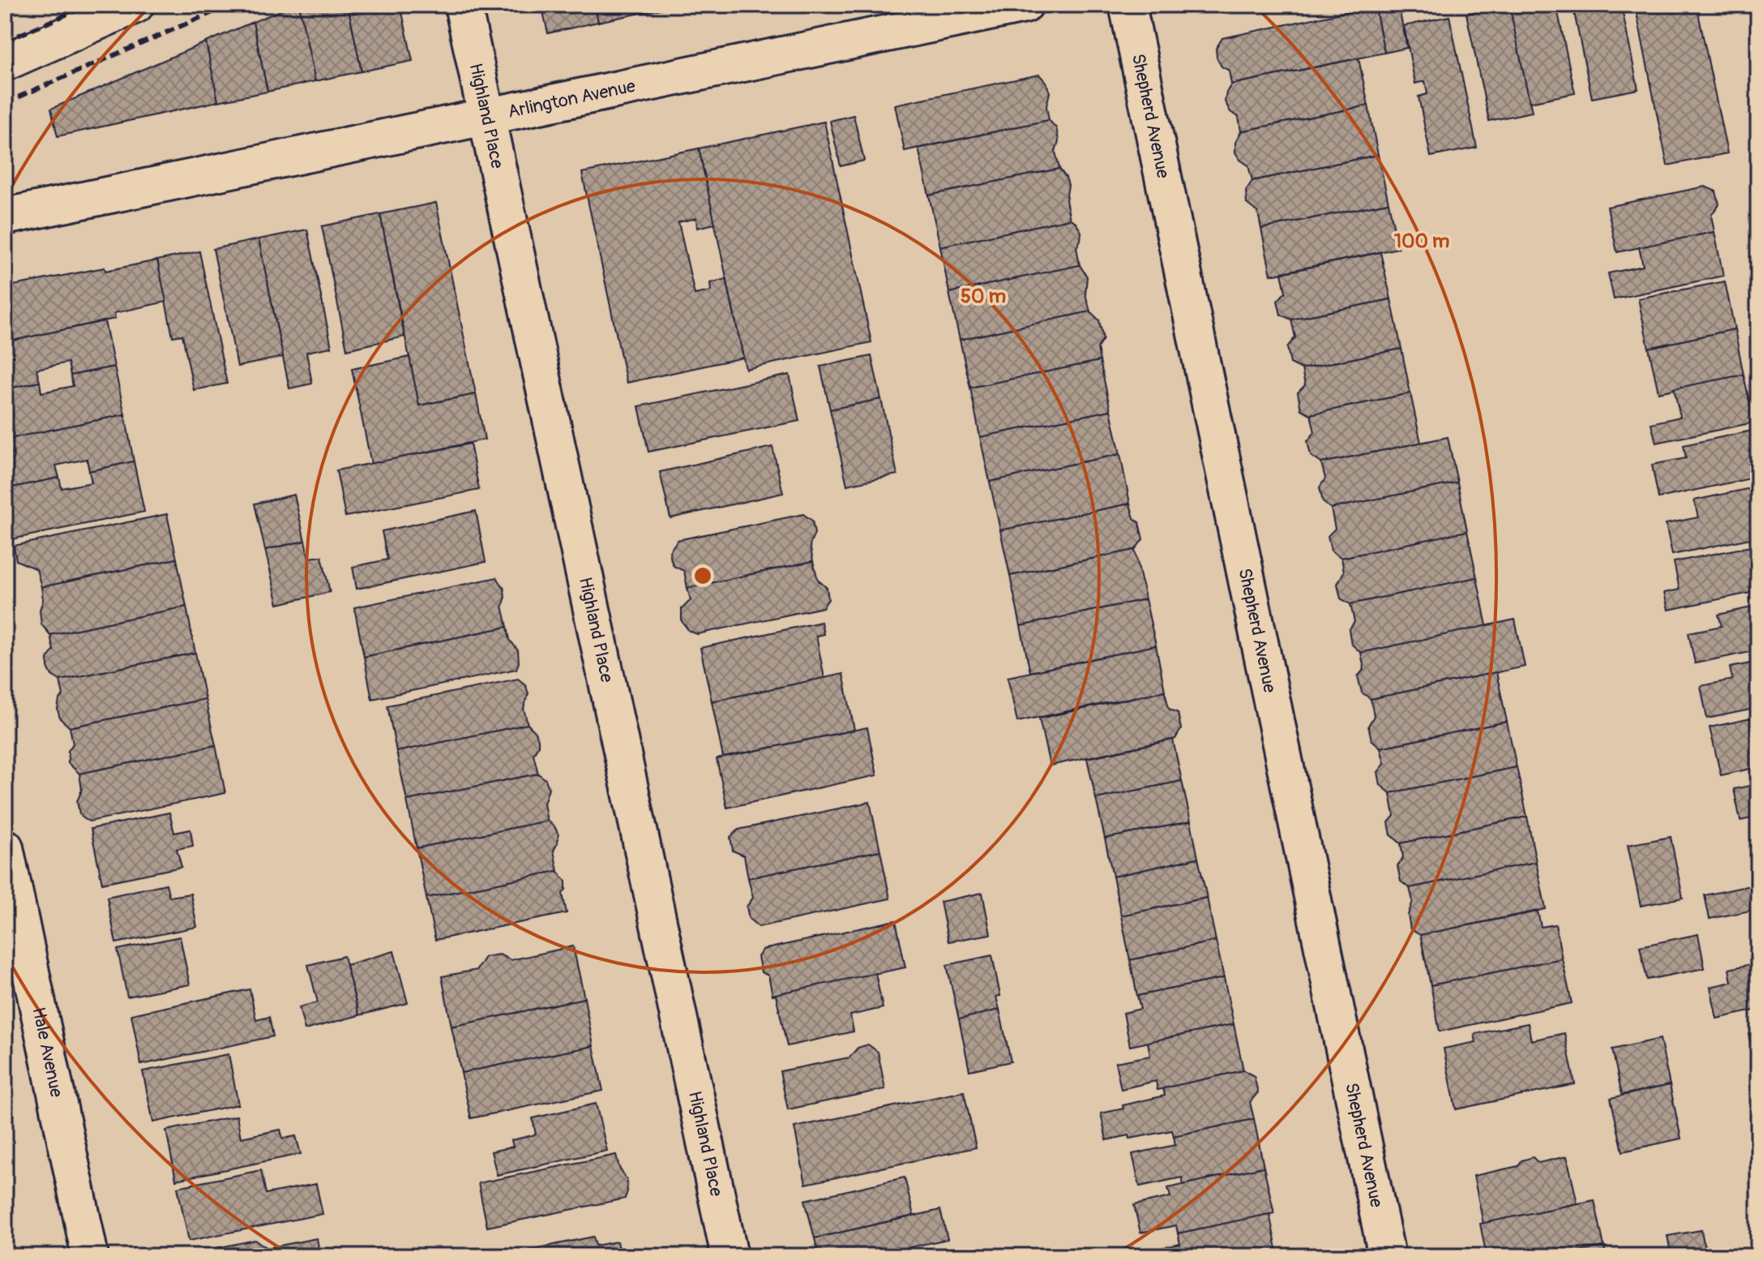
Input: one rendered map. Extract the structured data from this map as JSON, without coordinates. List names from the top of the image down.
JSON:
{
  "streets": {
    "street": [
      "Arlington Avenue",
      "Shepherd Avenue",
      "Highland Place",
      "Hale Avenue"
    ]
  },
  "crossings": [
    ["Arlington Avenue", "Highland Place"]
  ],
  "rings": ["100 m", "50 m"]
}
